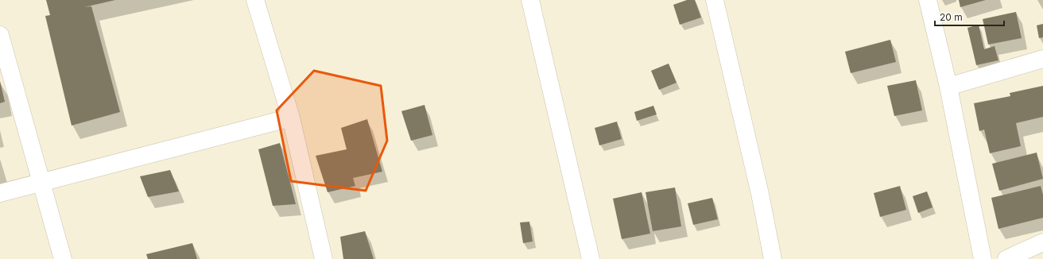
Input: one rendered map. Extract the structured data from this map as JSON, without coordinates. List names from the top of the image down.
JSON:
{
  "scale_bar": "20 m"
}
